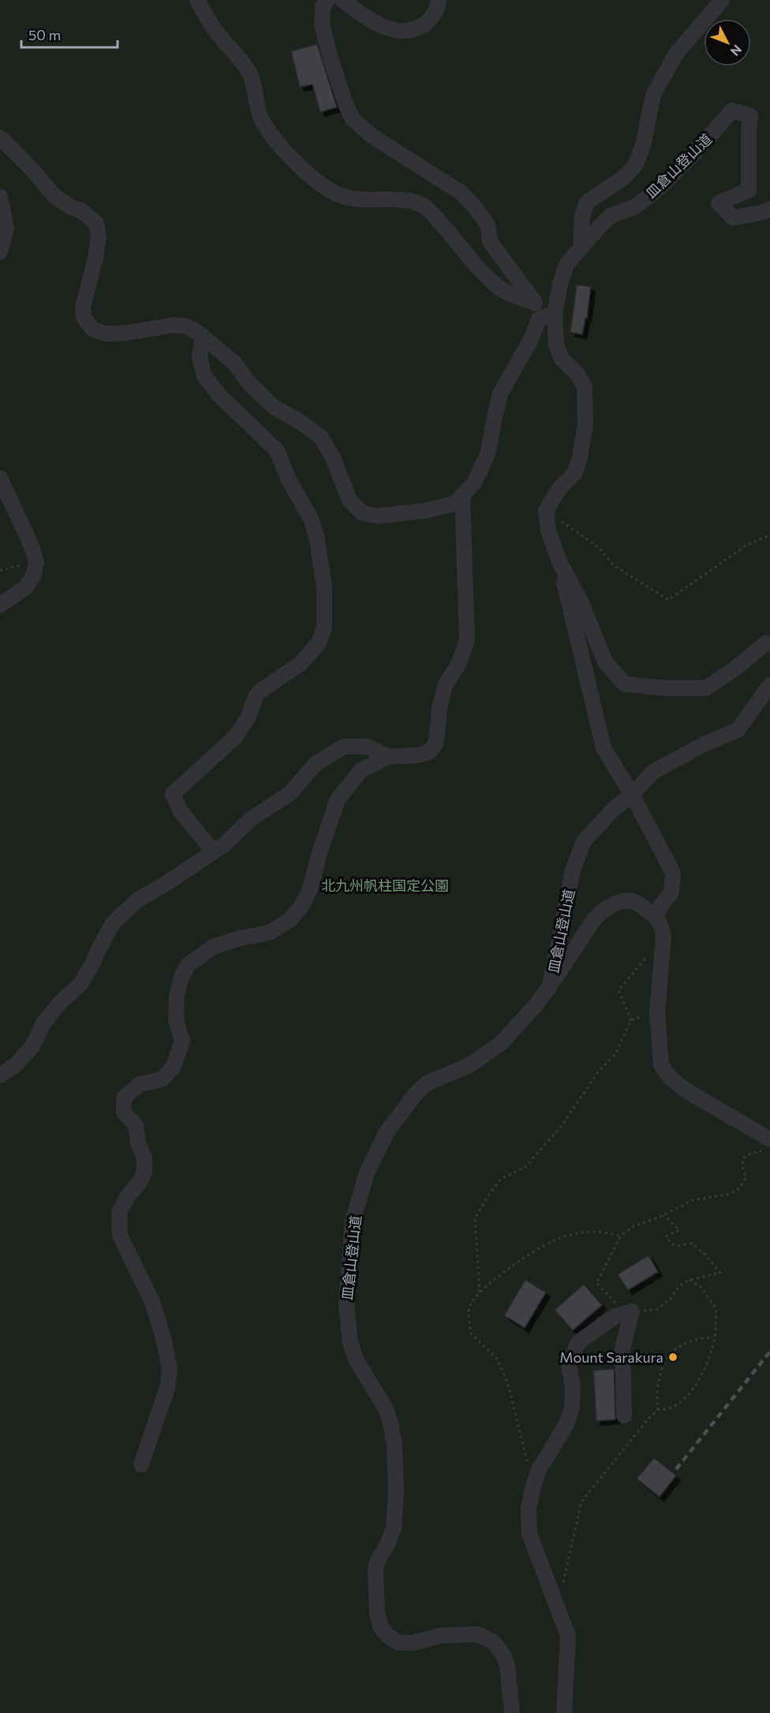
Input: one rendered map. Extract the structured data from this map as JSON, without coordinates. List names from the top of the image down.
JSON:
{
  "streets": {
    "street": ["皿倉山登山道"]
  },
  "parks": ["北九州帆柱国定公園"],
  "places": ["Mount Sarakura"],
  "scale_bar": "50 m",
  "north": "bottom right"
}
